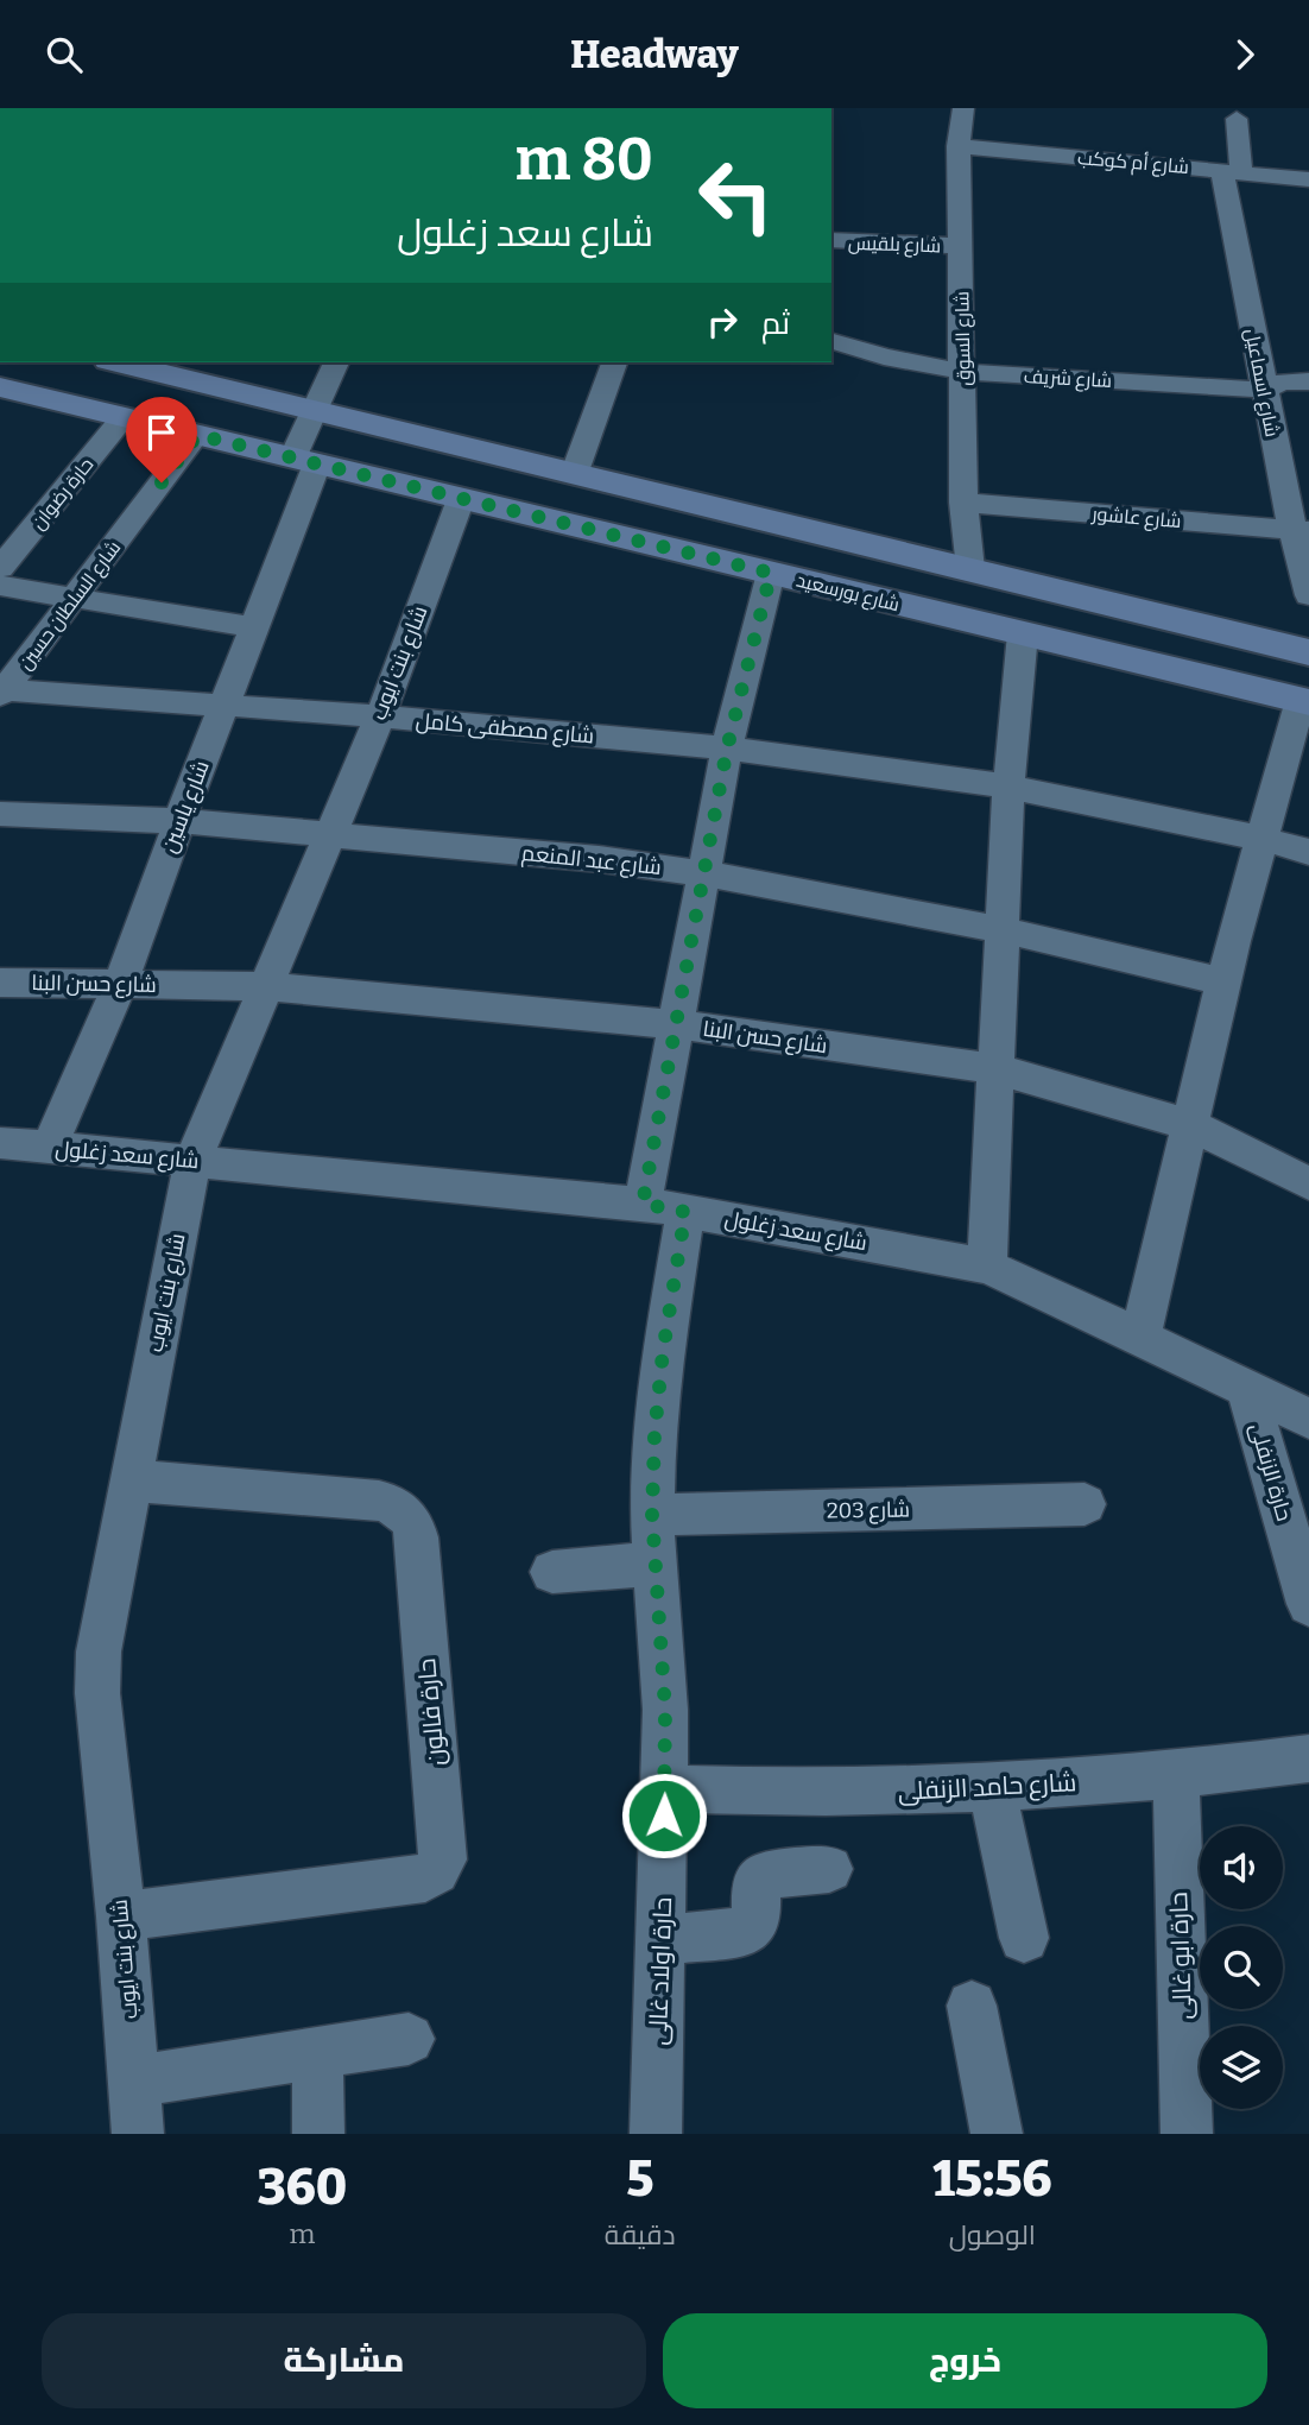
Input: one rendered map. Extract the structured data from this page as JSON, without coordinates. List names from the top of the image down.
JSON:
{
  "streets": {
    "street": [
      "شارع أم كوكب",
      "شارع بلقيس",
      "شارع السوق",
      "شارع شريف",
      "شارع اسماعيل",
      "حارة رضوان",
      "شارع عاشور",
      "شارع بورسعيد",
      "شارع السلطان حسين",
      "شارع بنت ايوب",
      "شارع مصطفى كامل",
      "شارع ياسين",
      "شارع عبد المنعم",
      "شارع حسن البنا",
      "شارع سعد زغلول",
      "حارة الزنفلى",
      "شارع 203",
      "حارة فالون",
      "شارع حامد الزنفلى",
      "حارة ابو غالى",
      "حارة اولاد غالى"
    ]
  },
  "crossings": [
    ["شارع أم كوكب", "شارع السوق"],
    ["شارع أم كوكب", "شارع اسماعيل"],
    ["شارع بلقيس", "شارع السوق"],
    ["شارع السوق", "شارع شريف"],
    ["شارع السوق", "شارع عاشور"],
    ["شارع شريف", "شارع اسماعيل"],
    ["شارع اسماعيل", "شارع عاشور"],
    ["حارة رضوان", "شارع بورسعيد"],
    ["شارع بورسعيد", "شارع السلطان حسين"],
    ["شارع بورسعيد", "شارع بنت ايوب"],
    ["شارع بورسعيد", "شارع ياسين"],
    ["شارع بورسعيد", "حارة اولاد غالى"],
    ["شارع السلطان حسين", "شارع مصطفى كامل"],
    ["شارع بنت ايوب", "شارع مصطفى كامل"],
    ["شارع بنت ايوب", "شارع عبد المنعم"],
    ["شارع بنت ايوب", "شارع حسن البنا"],
    ["شارع بنت ايوب", "شارع سعد زغلول"],
    ["شارع بنت ايوب", "حارة فالون"],
    ["شارع مصطفى كامل", "شارع ياسين"],
    ["شارع مصطفى كامل", "حارة اولاد غالى"],
    ["شارع ياسين", "شارع عبد المنعم"],
    ["شارع ياسين", "شارع حسن البنا"],
    ["شارع ياسين", "شارع سعد زغلول"],
    ["شارع عبد المنعم", "حارة اولاد غالى"],
    ["شارع حسن البنا", "حارة اولاد غالى"],
    ["شارع سعد زغلول", "حارة الزنفلى"],
    ["شارع سعد زغلول", "حارة اولاد غالى"],
    ["شارع 203", "حارة اولاد غالى"],
    ["شارع حامد الزنفلى", "حارة ابو غالى"],
    ["شارع حامد الزنفلى", "حارة اولاد غالى"]
  ],
  "page": {
    "header": "Headway",
    "turn": ["80 m", "شارع سعد زغلول"],
    "then": "ثم",
    "eta": [
      "15:56",
      "الوصول",
      "5",
      "دقيقة",
      "360",
      "m"
    ],
    "buttons": ["خروج", "مشاركة"]
  }
}
